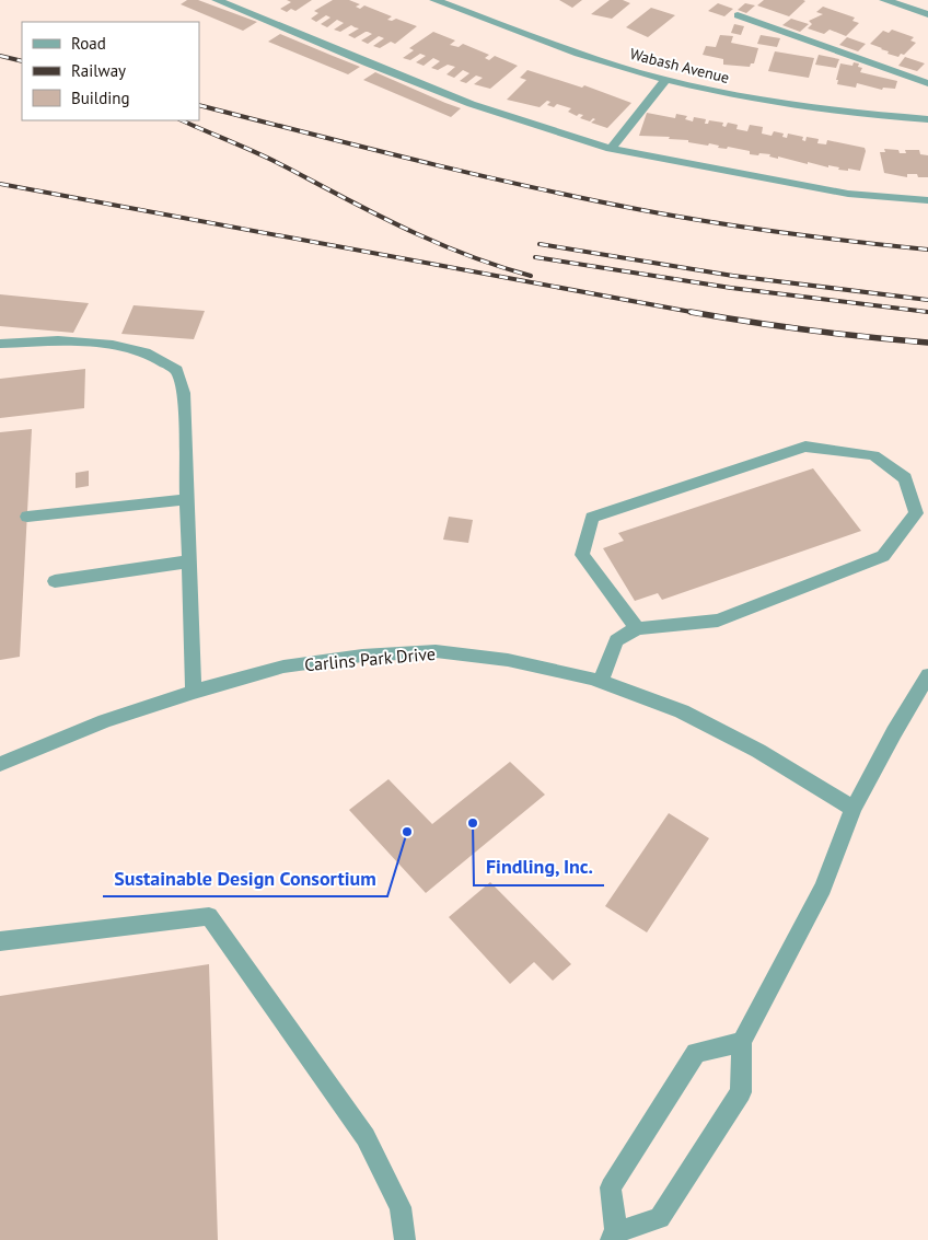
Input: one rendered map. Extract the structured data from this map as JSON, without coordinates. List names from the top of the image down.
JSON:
{
  "streets": {
    "street": ["Wabash Avenue", "Carlins Park Drive"]
  },
  "places": ["Findling, Inc.", "Sustainable Design Consortium"],
  "legend": ["Road", "Railway", "Building"]
}
